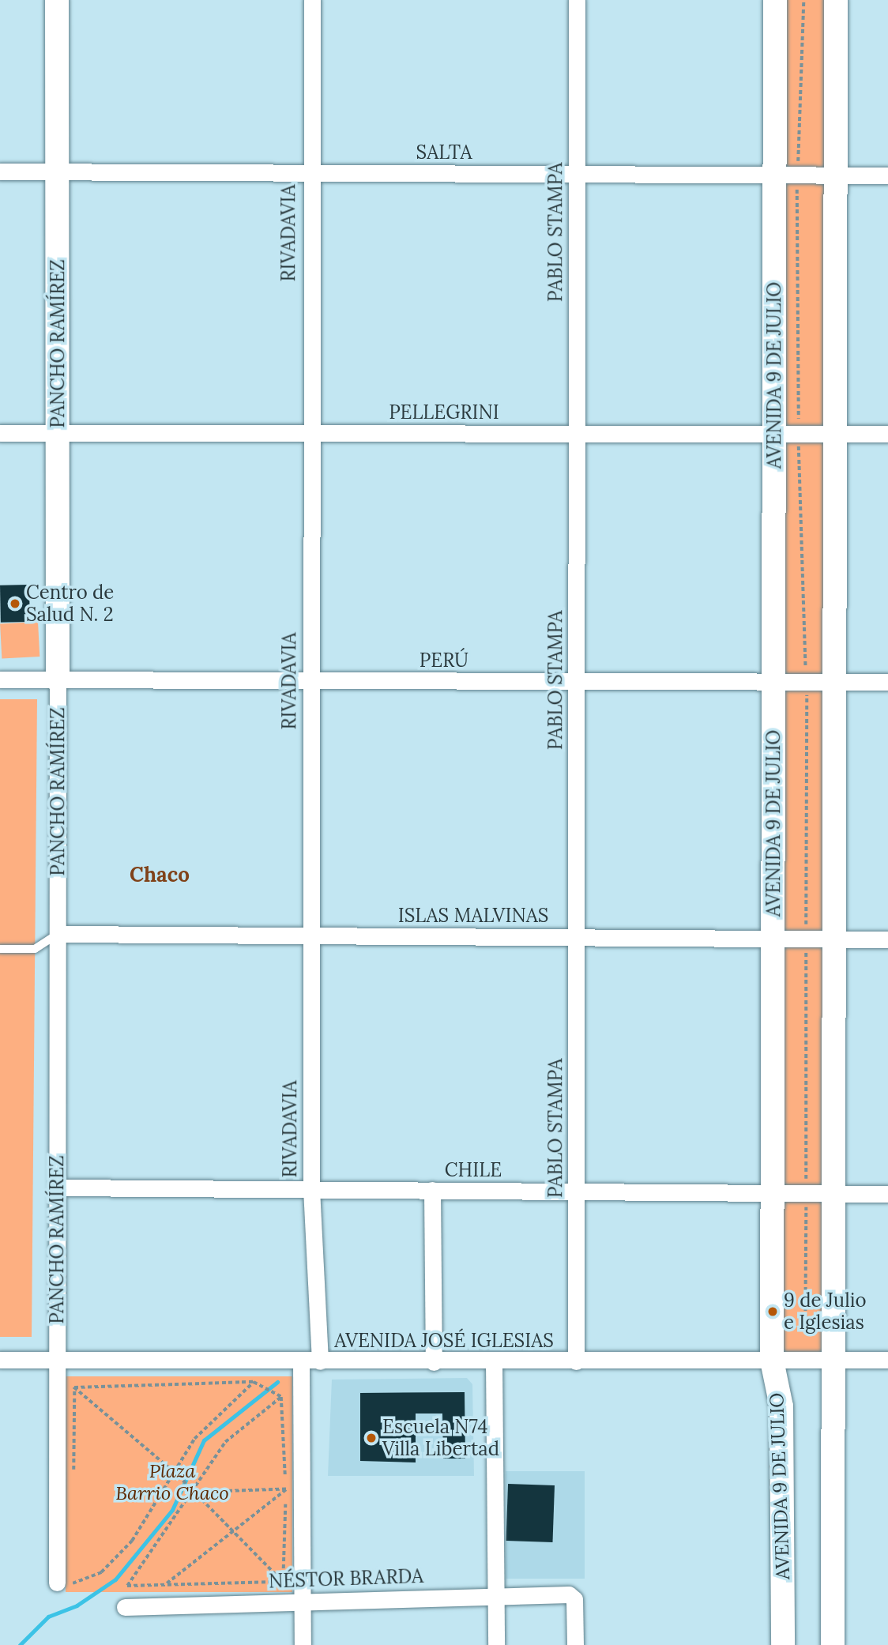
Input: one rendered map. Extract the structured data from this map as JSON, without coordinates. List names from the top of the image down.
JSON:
{
  "streets": {
    "main road": ["PANCHO RAMÍREZ", "AVENIDA 9 DE JULIO"],
    "street": [
      "SALTA",
      "PABLO STAMPA",
      "RIVADAVIA",
      "PELLEGRINI",
      "PERÚ",
      "ISLAS MALVINAS",
      "CHILE",
      "AVENIDA JOSÉ IGLESIAS",
      "NÉSTOR BRARDA"
    ]
  },
  "crossings": [
    ["SALTA", "PABLO STAMPA"],
    ["SALTA", "RIVADAVIA"],
    ["SALTA", "PANCHO RAMÍREZ"],
    ["SALTA", "AVENIDA 9 DE JULIO"],
    ["PABLO STAMPA", "PELLEGRINI"],
    ["PABLO STAMPA", "PERÚ"],
    ["PABLO STAMPA", "ISLAS MALVINAS"],
    ["PABLO STAMPA", "CHILE"],
    ["PABLO STAMPA", "AVENIDA JOSÉ IGLESIAS"],
    ["RIVADAVIA", "PELLEGRINI"],
    ["RIVADAVIA", "PERÚ"],
    ["RIVADAVIA", "ISLAS MALVINAS"],
    ["RIVADAVIA", "CHILE"],
    ["RIVADAVIA", "AVENIDA JOSÉ IGLESIAS"],
    ["PANCHO RAMÍREZ", "PELLEGRINI"],
    ["PANCHO RAMÍREZ", "PERÚ"],
    ["PANCHO RAMÍREZ", "ISLAS MALVINAS"],
    ["PANCHO RAMÍREZ", "CHILE"],
    ["PANCHO RAMÍREZ", "AVENIDA JOSÉ IGLESIAS"],
    ["AVENIDA 9 DE JULIO", "PELLEGRINI"],
    ["AVENIDA 9 DE JULIO", "PERÚ"],
    ["AVENIDA 9 DE JULIO", "ISLAS MALVINAS"],
    ["AVENIDA 9 DE JULIO", "CHILE"],
    ["AVENIDA 9 DE JULIO", "AVENIDA JOSÉ IGLESIAS"]
  ],
  "districts": ["Chaco"],
  "parks": ["Plaza Barrio Chaco"],
  "places": ["Centro de Salud N. 2", "9 de Julio e Iglesias", "Escuela N74 Villa Libertad"]
}
